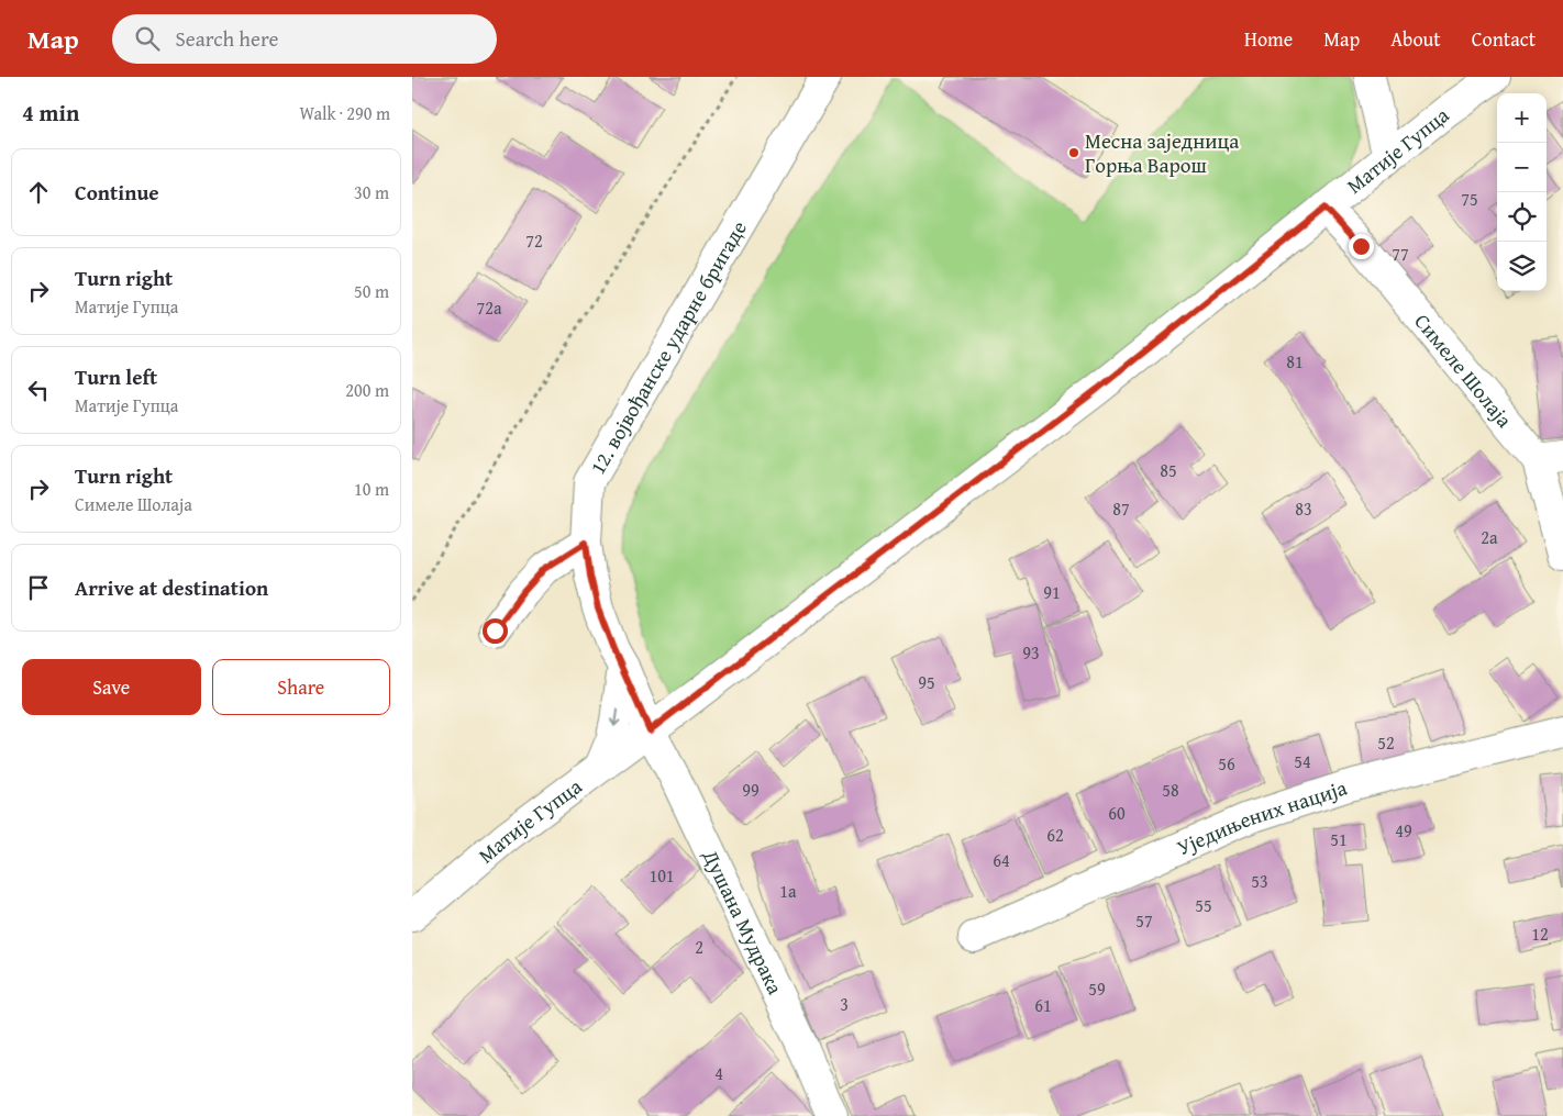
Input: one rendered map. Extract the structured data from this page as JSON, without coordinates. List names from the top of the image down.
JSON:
{
  "streets": {
    "main road": [
      "Матије Гупца",
      "12. војвођанске ударне бригаде",
      "Симеле Шолаја",
      "Уједињених нација",
      "Душана Мудрака"
    ]
  },
  "crossings": [
    ["Матије Гупца", "Симеле Шолаја"],
    ["Матије Гупца", "Душана Мудрака"]
  ],
  "places": ["Месна заједница Горња Варош"],
  "house_numbers": [
    "75",
    "72",
    "77",
    "72a",
    "81",
    "85",
    "87",
    "83",
    "2a",
    "91",
    "93",
    "95",
    "52",
    "54",
    "56",
    "99",
    "58",
    "60",
    "49",
    "62",
    "51",
    "64",
    "101",
    "53",
    "1a",
    "55",
    "57",
    "12",
    "2",
    "59",
    "3",
    "61",
    "4"
  ],
  "page": {
    "header": "Map",
    "search": "Search here",
    "nav": [
      "Home",
      "Map",
      "About",
      "Contact"
    ],
    "heading": ["4 min", "Walk · 290 m"],
    "map_buttons": ["+", "−"],
    "list": [
      ["Continue", "30 m"],
      ["Turn right", "Матије Гупца", "50 m"],
      ["Turn left", "Матије Гупца", "200 m"],
      ["Turn right", "Симеле Шолаја", "10 m"],
      "Arrive at destination"
    ],
    "buttons": ["Save", "Share"]
  }
}
